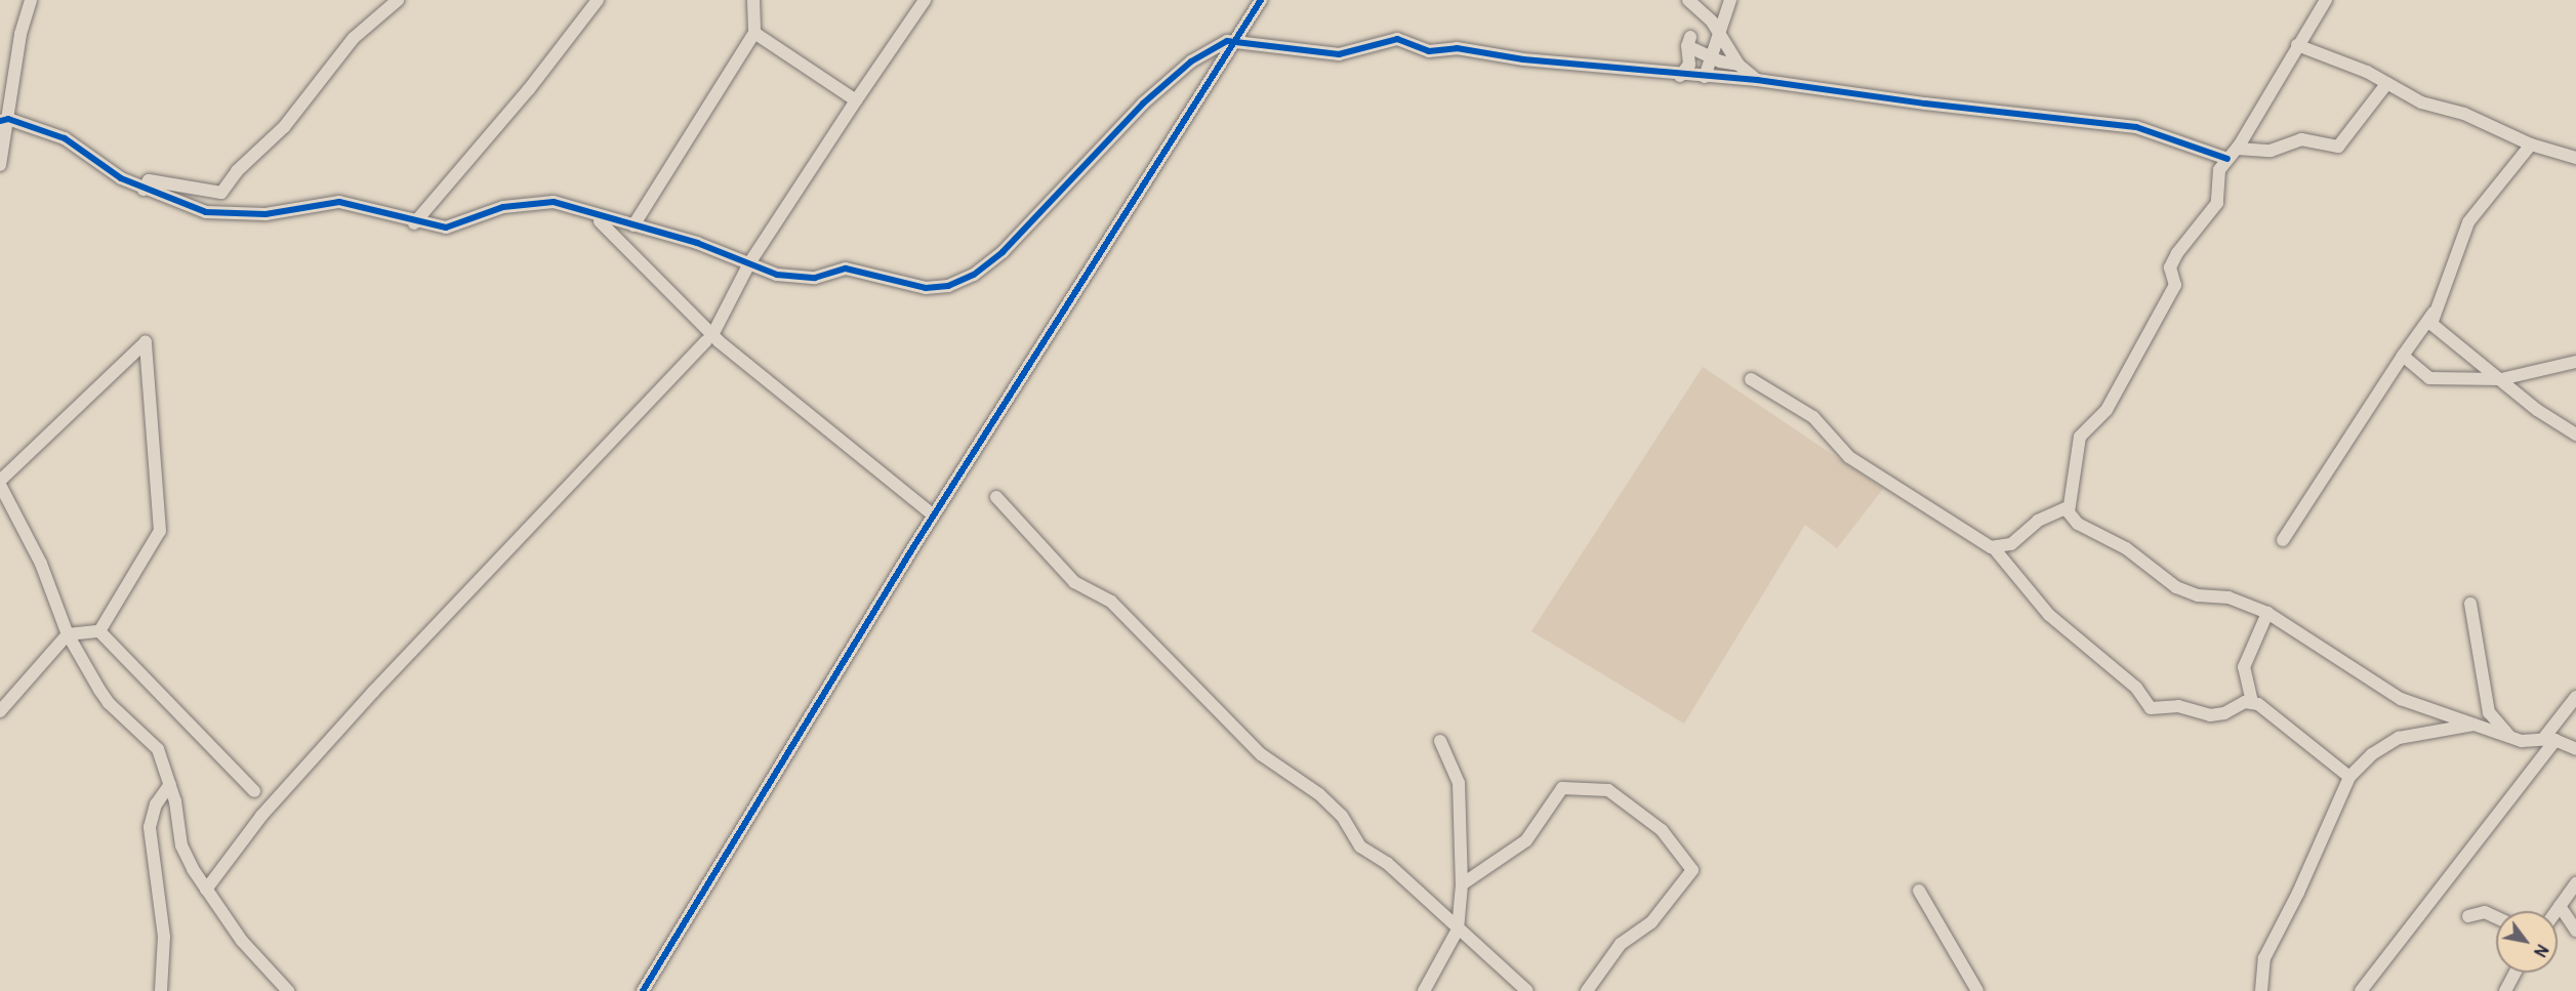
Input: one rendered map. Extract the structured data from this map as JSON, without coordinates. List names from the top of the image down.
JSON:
{
  "north": "bottom right"
}
